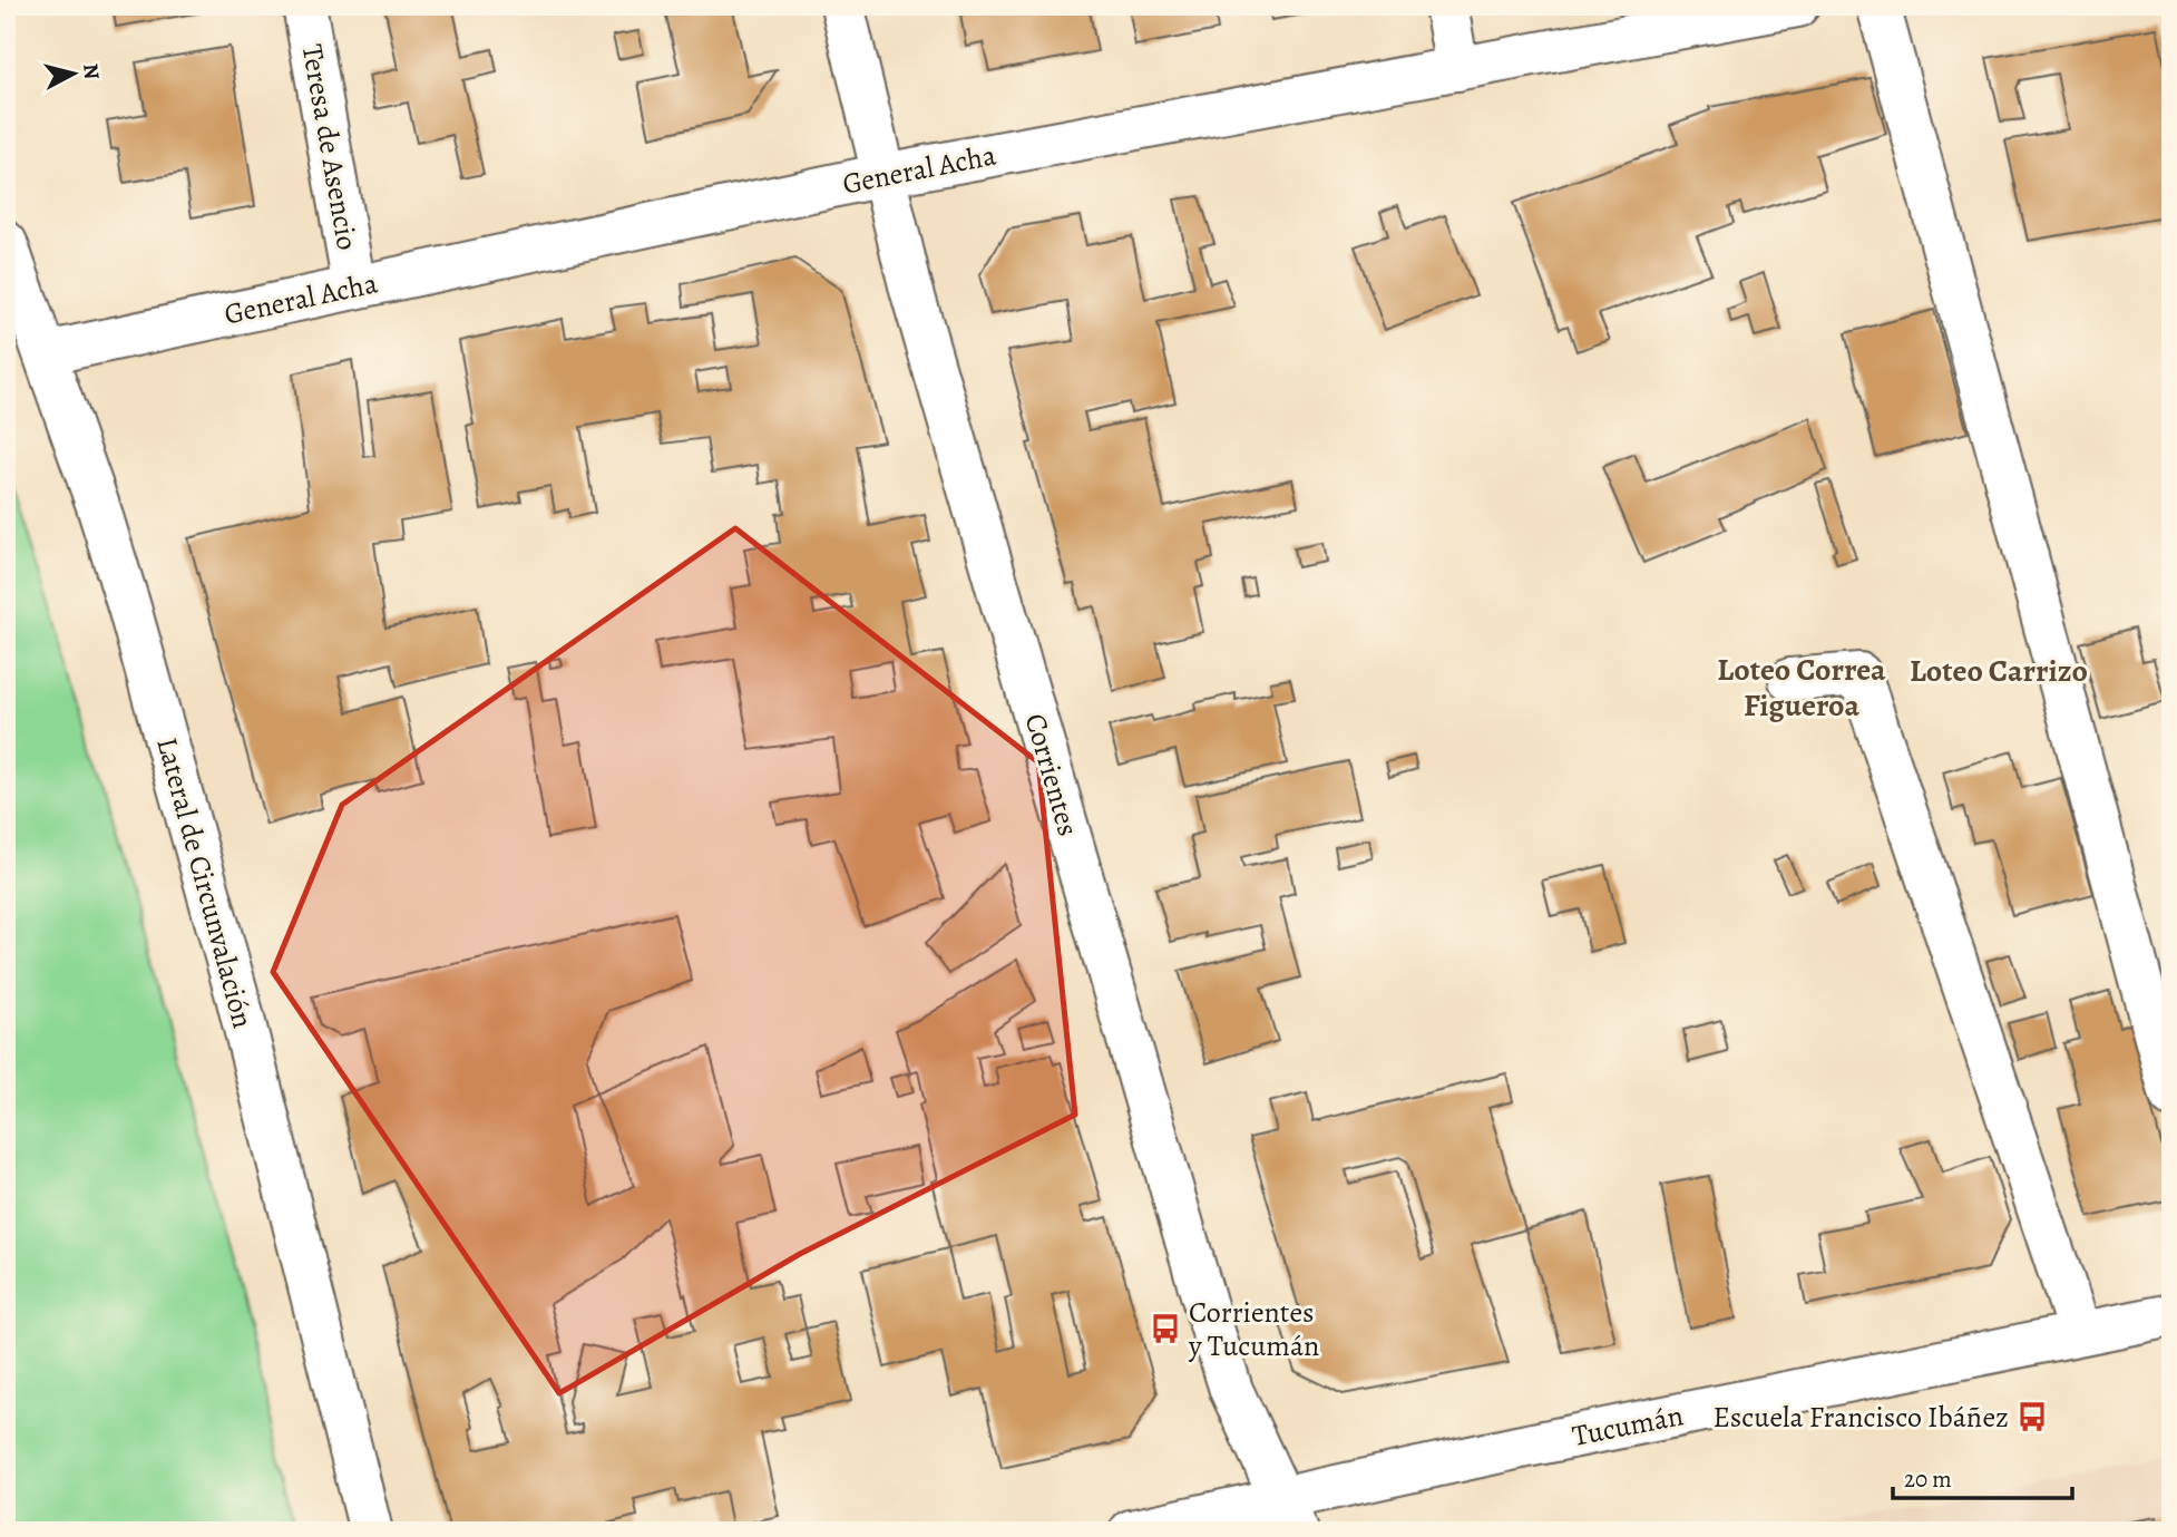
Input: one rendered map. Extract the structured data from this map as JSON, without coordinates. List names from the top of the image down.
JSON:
{
  "streets": {
    "street": [
      "Teresa de Asencio",
      "General Acha",
      "Corrientes",
      "Lateral de Circunvalación",
      "Tucumán"
    ]
  },
  "crossings": [
    ["Teresa de Asencio", "General Acha"],
    ["General Acha", "Corrientes"],
    ["General Acha", "Lateral de Circunvalación"],
    ["Corrientes", "Tucumán"]
  ],
  "districts": ["Loteo Correa Figueroa", "Loteo Carrizo"],
  "places": {
    "bus stop": ["Corrientes y Tucumán", "Escuela Francisco Ibáñez"]
  },
  "scale_bar": "20 m",
  "north": "right"
}
